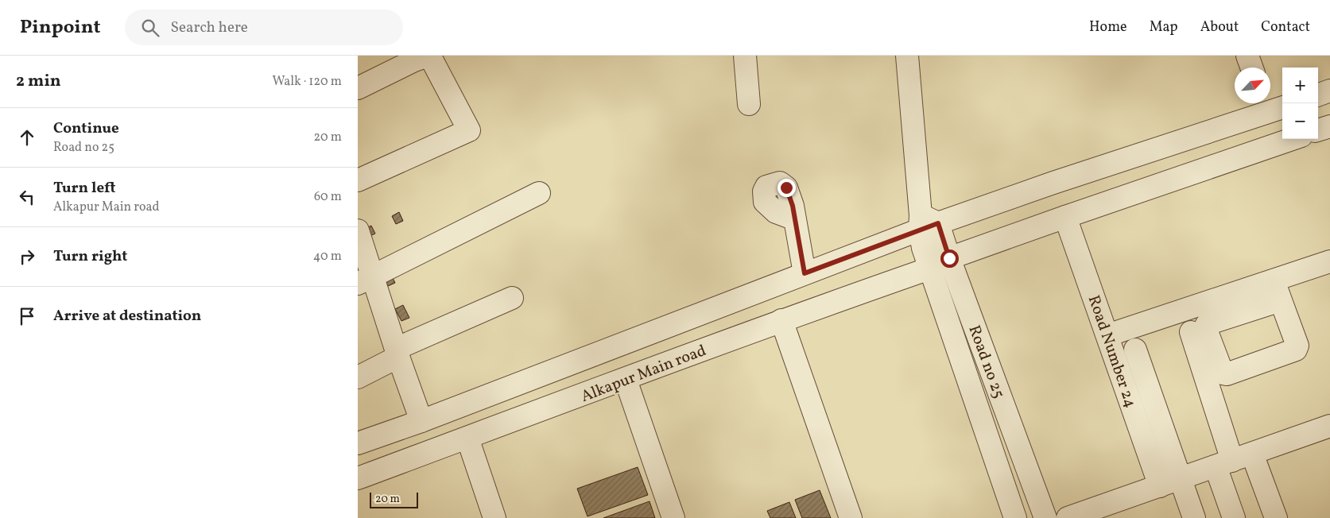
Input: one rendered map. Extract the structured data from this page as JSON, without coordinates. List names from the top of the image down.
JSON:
{
  "streets": {
    "street": ["Road Number 24", "Road no 25", "Alkapur Main road"]
  },
  "crossings": [
    ["Road Number 24", "Alkapur Main road"],
    ["Road no 25", "Alkapur Main road"]
  ],
  "scale_bar": "20 m",
  "north": "top right",
  "page": {
    "header": "Pinpoint",
    "search": "Search here",
    "nav": [
      "Home",
      "Map",
      "About",
      "Contact"
    ],
    "heading": ["2 min", "Walk · 120 m"],
    "map_buttons": ["+", "−"],
    "list": [
      ["Continue", "Road no 25", "20 m"],
      ["Turn left", "Alkapur Main road", "60 m"],
      ["Turn right", "40 m"],
      "Arrive at destination"
    ],
    "scale": "20 m"
  }
}
